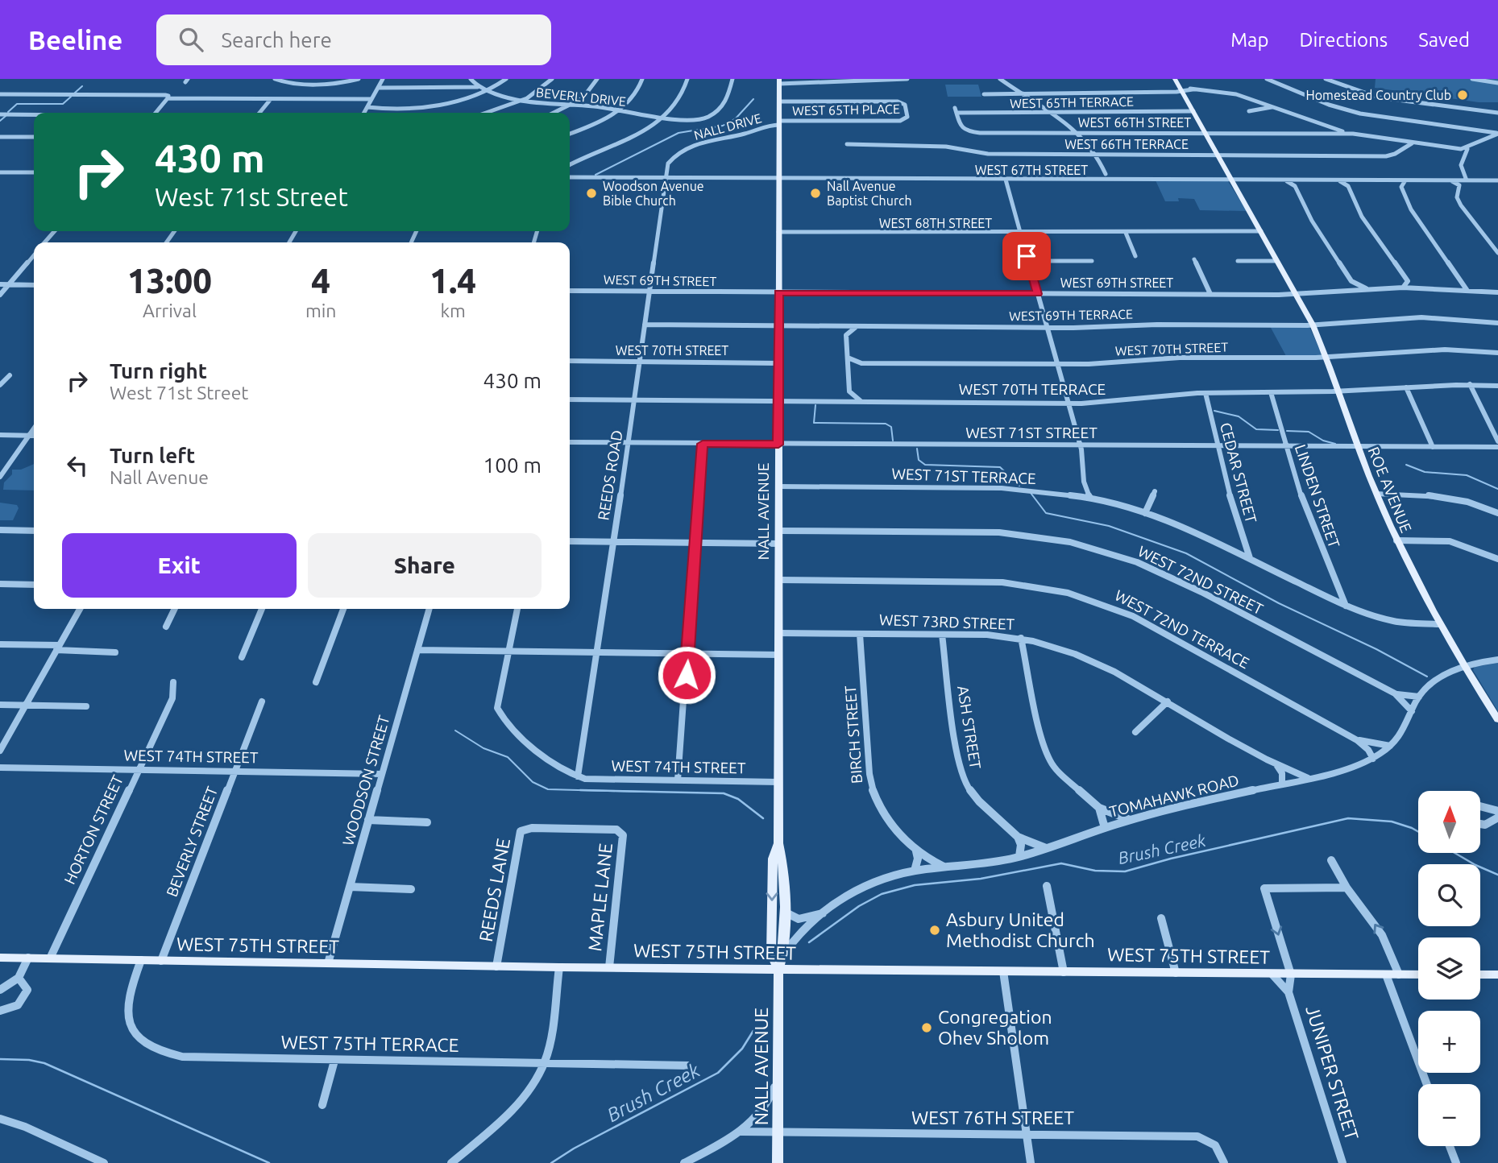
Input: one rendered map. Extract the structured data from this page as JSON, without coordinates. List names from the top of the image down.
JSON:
{
  "streets": {
    "main road": ["ROE AVENUE", "NALL AVENUE", "WEST 75TH STREET"],
    "street": [
      "BEVERLY DRIVE",
      "WEST 65TH TERRACE",
      "WEST 65TH PLACE",
      "WEST 66TH STREET",
      "NALL DRIVE",
      "WEST 66TH TERRACE",
      "WEST 67TH STREET",
      "WEST 68TH STREET",
      "WEST 69TH STREET",
      "WEST 69TH TERRACE",
      "WEST 70TH STREET",
      "WEST 70TH TERRACE",
      "WEST 71ST STREET",
      "CEDAR STREET",
      "REEDS ROAD",
      "WEST 71ST TERRACE",
      "LINDEN STREET",
      "WEST 72ND STREET",
      "WEST 73RD STREET",
      "WEST 72ND TERRACE",
      "ASH STREET",
      "BIRCH STREET",
      "WEST 74TH STREET",
      "WOODSON STREET",
      "TOMAHAWK ROAD",
      "HORTON STREET",
      "BEVERLY STREET",
      "REEDS LANE",
      "MAPLE LANE",
      "WEST 75TH TERRACE",
      "JUNIPER STREET",
      "WEST 76TH STREET"
    ]
  },
  "crossings": [
    ["WEST 65TH TERRACE", "WEST 66TH STREET"],
    ["WEST 65TH TERRACE", "ROE AVENUE"],
    ["WEST 65TH PLACE", "NALL DRIVE"],
    ["WEST 65TH PLACE", "NALL AVENUE"],
    ["WEST 66TH STREET", "WEST 66TH TERRACE"],
    ["WEST 66TH STREET", "ROE AVENUE"],
    ["NALL DRIVE", "WEST 67TH STREET"],
    ["NALL DRIVE", "REEDS ROAD"],
    ["NALL DRIVE", "NALL AVENUE"],
    ["WEST 66TH TERRACE", "ROE AVENUE"],
    ["WEST 67TH STREET", "REEDS ROAD"],
    ["WEST 67TH STREET", "ROE AVENUE"],
    ["WEST 67TH STREET", "NALL AVENUE"],
    ["WEST 68TH STREET", "ROE AVENUE"],
    ["WEST 68TH STREET", "NALL AVENUE"],
    ["WEST 69TH STREET", "REEDS ROAD"],
    ["WEST 69TH STREET", "ROE AVENUE"],
    ["WEST 69TH STREET", "NALL AVENUE"],
    ["WEST 69TH TERRACE", "REEDS ROAD"],
    ["WEST 69TH TERRACE", "ROE AVENUE"],
    ["WEST 69TH TERRACE", "NALL AVENUE"],
    ["WEST 70TH STREET", "REEDS ROAD"],
    ["WEST 70TH STREET", "ROE AVENUE"],
    ["WEST 70TH STREET", "NALL AVENUE"],
    ["WEST 70TH TERRACE", "CEDAR STREET"],
    ["WEST 70TH TERRACE", "REEDS ROAD"],
    ["WEST 70TH TERRACE", "ROE AVENUE"],
    ["WEST 70TH TERRACE", "LINDEN STREET"],
    ["WEST 70TH TERRACE", "NALL AVENUE"],
    ["WEST 71ST STREET", "CEDAR STREET"],
    ["WEST 71ST STREET", "REEDS ROAD"],
    ["WEST 71ST STREET", "ROE AVENUE"],
    ["WEST 71ST STREET", "LINDEN STREET"],
    ["WEST 71ST STREET", "NALL AVENUE"],
    ["CEDAR STREET", "WEST 71ST TERRACE"],
    ["REEDS ROAD", "WEST 74TH STREET"],
    ["WEST 71ST TERRACE", "ROE AVENUE"],
    ["WEST 71ST TERRACE", "LINDEN STREET"],
    ["WEST 71ST TERRACE", "NALL AVENUE"],
    ["ROE AVENUE", "TOMAHAWK ROAD"],
    ["NALL AVENUE", "WEST 72ND STREET"],
    ["NALL AVENUE", "WEST 73RD STREET"],
    ["NALL AVENUE", "WEST 72ND TERRACE"],
    ["NALL AVENUE", "WEST 74TH STREET"],
    ["NALL AVENUE", "TOMAHAWK ROAD"],
    ["NALL AVENUE", "WEST 75TH STREET"],
    ["NALL AVENUE", "WEST 76TH STREET"],
    ["WEST 72ND STREET", "TOMAHAWK ROAD"],
    ["WEST 73RD STREET", "ASH STREET"],
    ["WEST 73RD STREET", "BIRCH STREET"],
    ["WEST 73RD STREET", "TOMAHAWK ROAD"],
    ["WEST 72ND TERRACE", "TOMAHAWK ROAD"],
    ["ASH STREET", "TOMAHAWK ROAD"],
    ["BIRCH STREET", "TOMAHAWK ROAD"],
    ["WEST 74TH STREET", "WOODSON STREET"],
    ["WEST 74TH STREET", "HORTON STREET"],
    ["WEST 74TH STREET", "BEVERLY STREET"],
    ["WOODSON STREET", "WEST 75TH STREET"],
    ["HORTON STREET", "WEST 75TH STREET"],
    ["BEVERLY STREET", "WEST 75TH STREET"],
    ["REEDS LANE", "MAPLE LANE"],
    ["REEDS LANE", "WEST 75TH STREET"],
    ["MAPLE LANE", "WEST 75TH STREET"],
    ["WEST 75TH STREET", "WEST 75TH TERRACE"],
    ["WEST 75TH STREET", "JUNIPER STREET"]
  ],
  "water": ["Brush Creek"],
  "places": [
    "Homestead Country Club",
    "Woodson Avenue Bible Church",
    "Nall Avenue Baptist Church",
    "Asbury United Methodist Church",
    "Congregation Ohev Sholom"
  ],
  "north": "top",
  "page": {
    "header": "Beeline",
    "search": "Search here",
    "nav": ["Map", "Directions", "Saved"],
    "turn": ["430 m", "West 71st Street"],
    "eta": [
      "13:00",
      "Arrival",
      "4",
      "min",
      "1.4",
      "km"
    ],
    "list": [
      {
        "name": "Turn right",
        "note": "West 71st Street",
        "value": "430 m"
      },
      {
        "name": "Turn left",
        "note": "Nall Avenue",
        "value": "100 m"
      }
    ],
    "buttons": ["Exit", "Share"],
    "map_buttons": ["+", "−"]
  }
}
